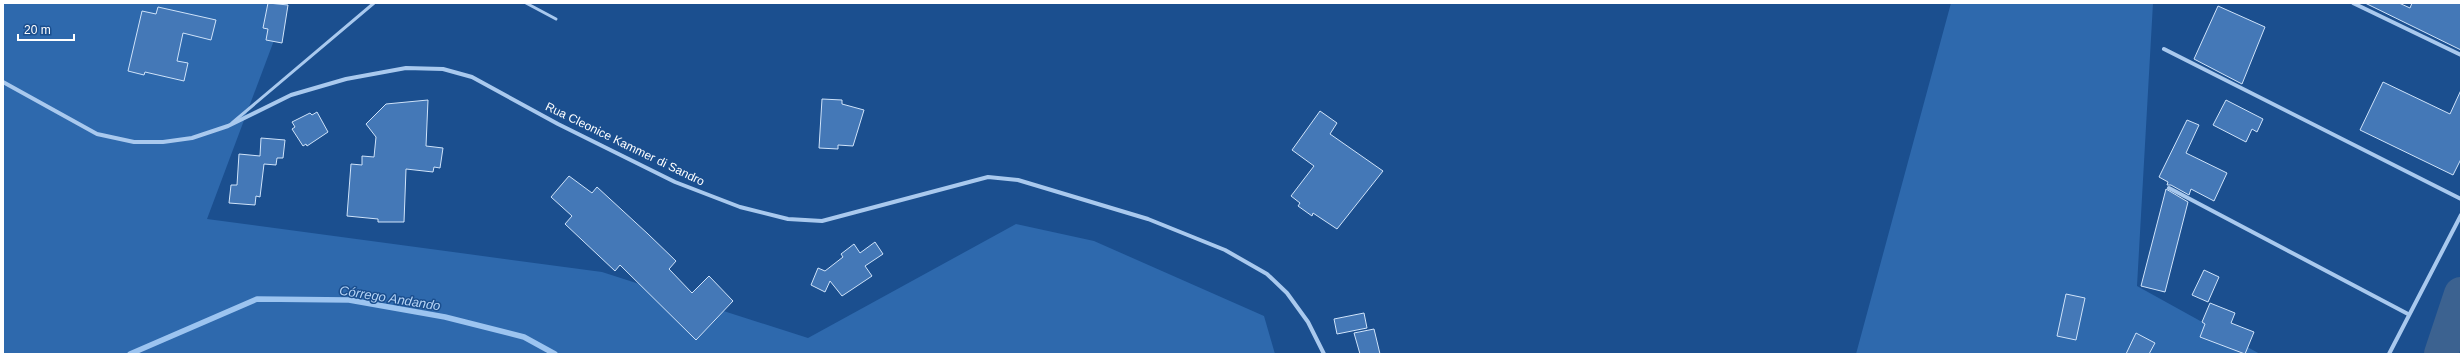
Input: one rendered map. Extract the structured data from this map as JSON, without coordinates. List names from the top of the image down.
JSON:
{
  "streets": {
    "street": ["Rua Cleonice Kammer di Sandro"]
  },
  "water": ["Córrego Andando"],
  "scale_bar": "20 m"
}
